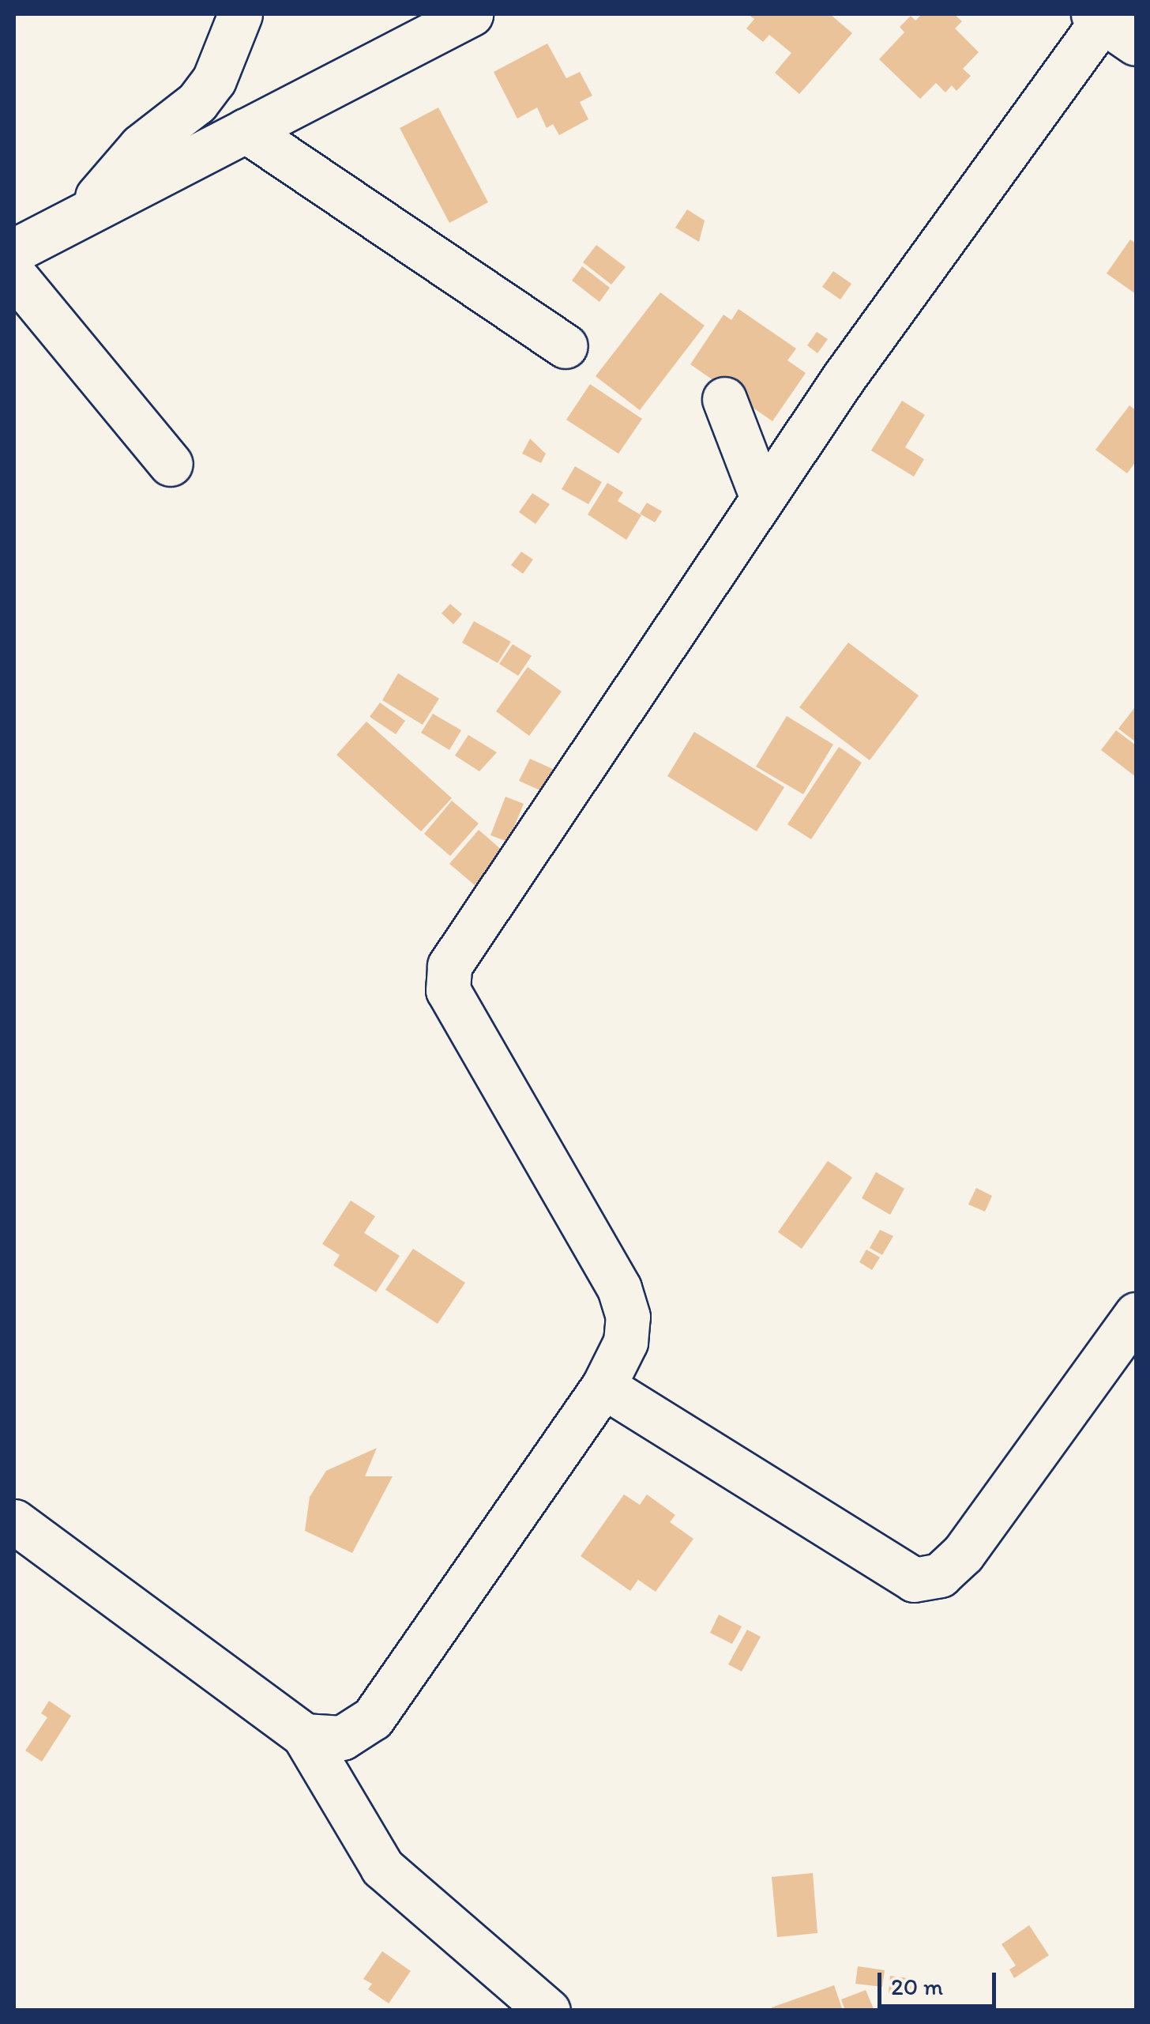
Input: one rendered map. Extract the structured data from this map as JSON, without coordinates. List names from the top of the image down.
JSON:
{
  "scale_bar": "20 m"
}
